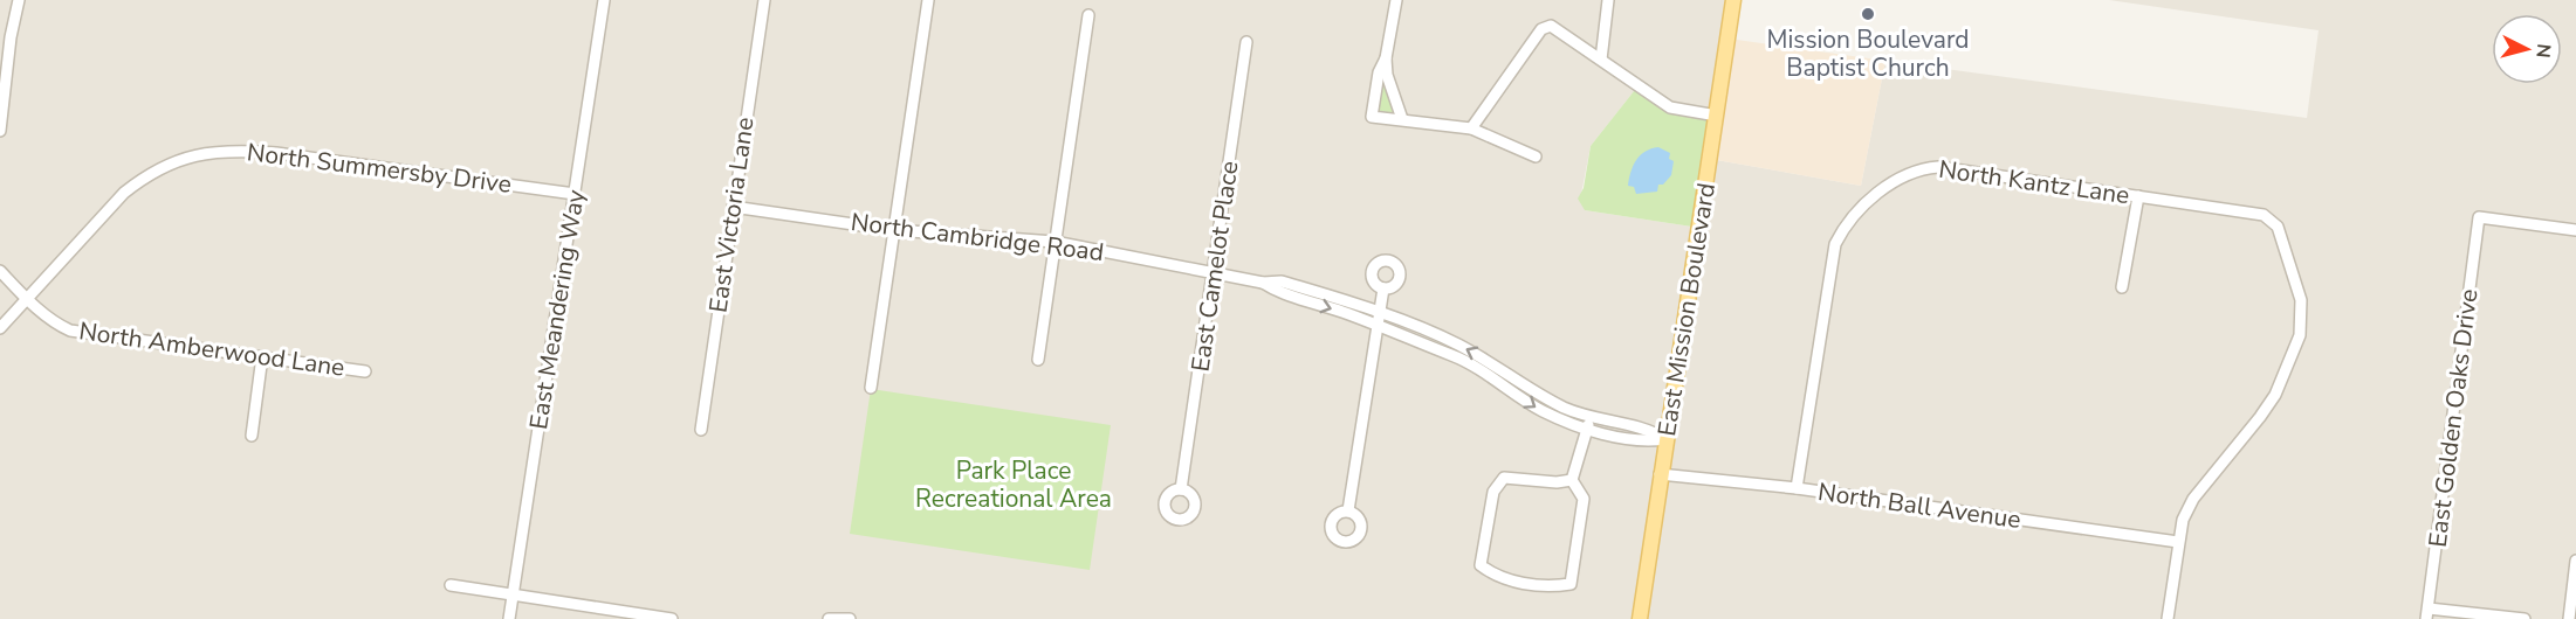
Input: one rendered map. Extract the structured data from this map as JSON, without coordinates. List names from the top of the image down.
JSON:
{
  "streets": {
    "main road": ["East Mission Boulevard"],
    "street": [
      "North Summersby Drive",
      "North Kantz Lane",
      "East Victoria Lane",
      "North Cambridge Road",
      "East Camelot Place",
      "East Meandering Way",
      "North Amberwood Lane",
      "East Golden Oaks Drive",
      "North Ball Avenue"
    ]
  },
  "crossings": [
    ["North Summersby Drive", "East Meandering Way"],
    ["North Summersby Drive", "North Amberwood Lane"],
    ["North Kantz Lane", "North Ball Avenue"],
    ["East Victoria Lane", "North Cambridge Road"],
    ["North Cambridge Road", "East Camelot Place"],
    ["North Cambridge Road", "East Mission Boulevard"],
    ["East Mission Boulevard", "North Ball Avenue"]
  ],
  "parks": ["Park Place Recreational Area"],
  "places": ["Mission Boulevard Baptist Church"],
  "north": "right"
}
